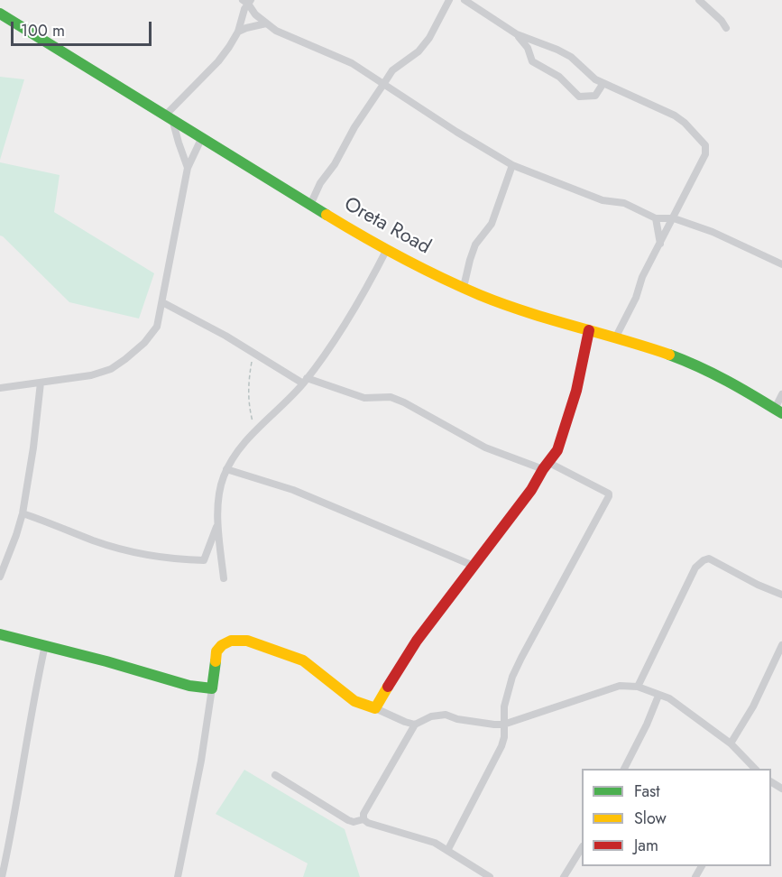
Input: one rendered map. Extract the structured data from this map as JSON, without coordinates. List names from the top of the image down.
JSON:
{
  "streets": {
    "street": ["Oreta Road"]
  },
  "legend": ["Fast", "Slow", "Jam"],
  "scale_bar": "100 m"
}
